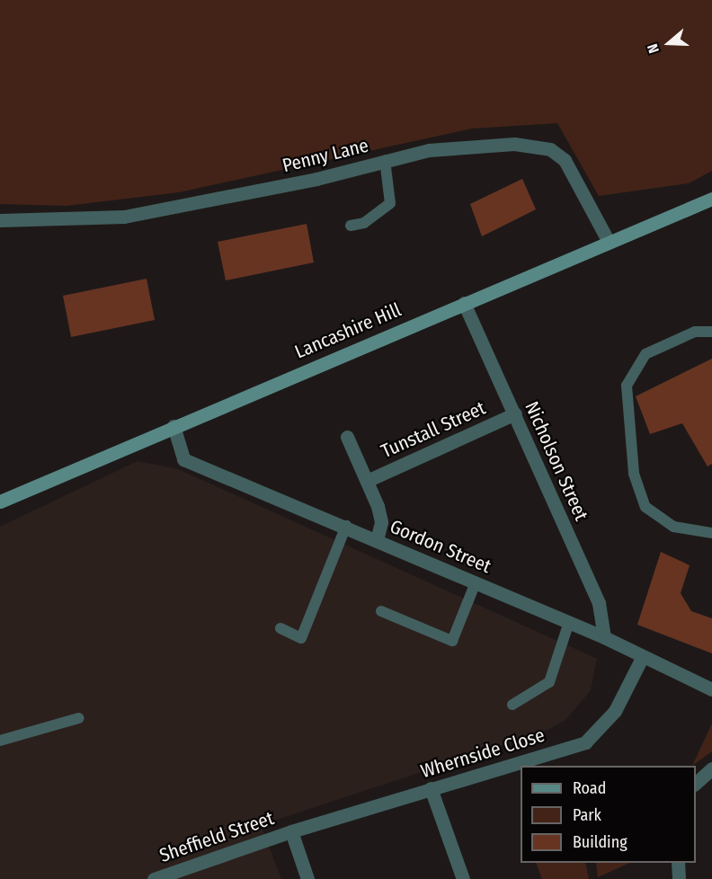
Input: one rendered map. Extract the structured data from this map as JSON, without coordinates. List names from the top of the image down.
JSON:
{
  "streets": {
    "main road": ["Lancashire Hill"],
    "street": [
      "Penny Lane",
      "Tunstall Street",
      "Nicholson Street",
      "Gordon Street",
      "Whernside Close",
      "Sheffield Street"
    ]
  },
  "crossings": [
    ["Penny Lane", "Lancashire Hill"],
    ["Lancashire Hill", "Nicholson Street"],
    ["Lancashire Hill", "Gordon Street"],
    ["Tunstall Street", "Nicholson Street"],
    ["Nicholson Street", "Gordon Street"],
    ["Gordon Street", "Whernside Close"],
    ["Whernside Close", "Sheffield Street"]
  ],
  "legend": ["Road", "Park", "Building"],
  "north": "left"
}
